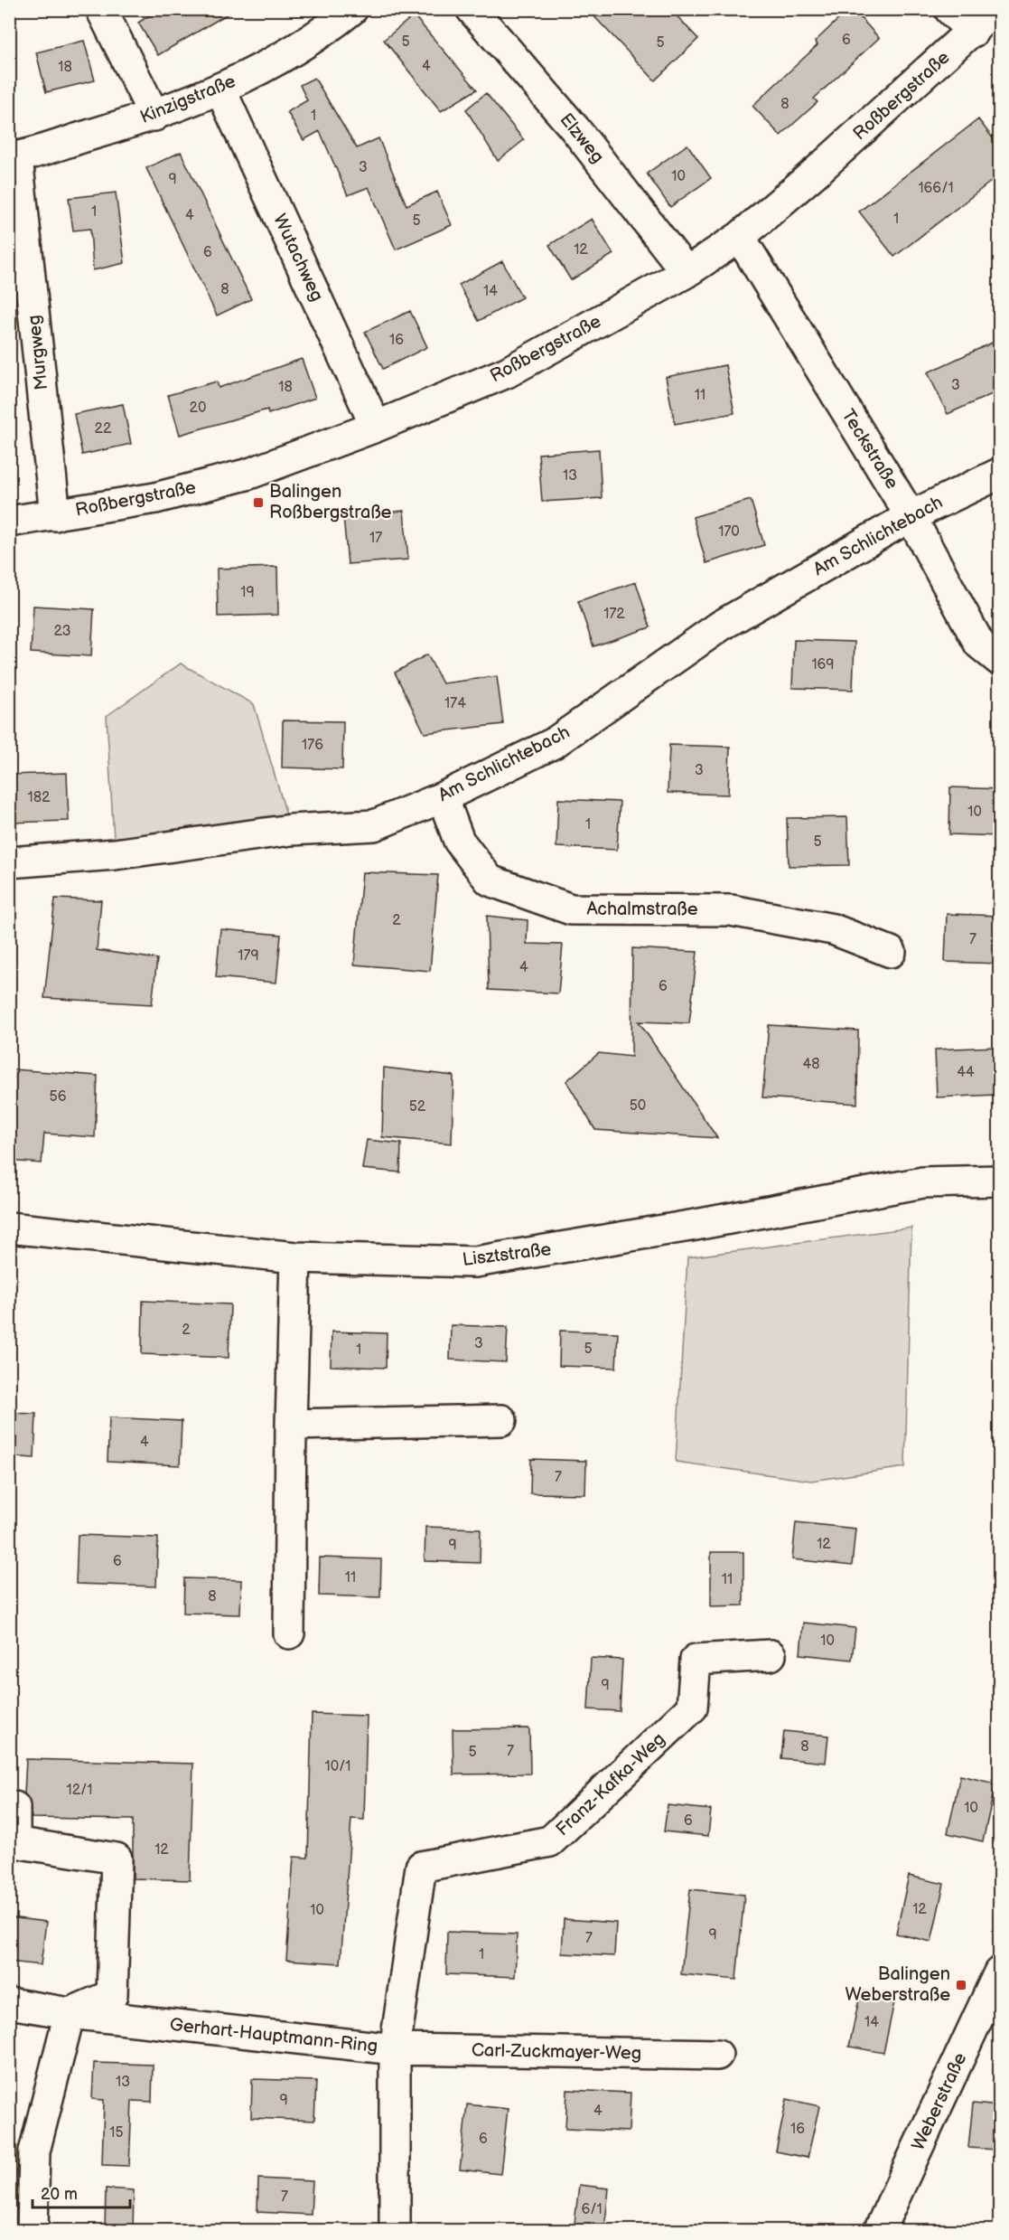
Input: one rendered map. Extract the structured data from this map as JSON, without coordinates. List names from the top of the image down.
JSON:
{
  "streets": {
    "street": [
      "Roßbergstraße",
      "Kinzigstraße",
      "Elzweg",
      "Wutachweg",
      "Murgweg",
      "Teckstraße",
      "Am Schlichtebach",
      "Achalmstraße",
      "Lisztstraße",
      "Franz-Kafka-Weg",
      "Gerhart-Hauptmann-Ring",
      "Carl-Zuckmayer-Weg",
      "Weberstraße"
    ]
  },
  "crossings": [
    ["Roßbergstraße", "Elzweg"],
    ["Roßbergstraße", "Wutachweg"],
    ["Roßbergstraße", "Murgweg"],
    ["Roßbergstraße", "Teckstraße"],
    ["Kinzigstraße", "Wutachweg"],
    ["Kinzigstraße", "Murgweg"],
    ["Teckstraße", "Am Schlichtebach"],
    ["Am Schlichtebach", "Achalmstraße"],
    ["Franz-Kafka-Weg", "Gerhart-Hauptmann-Ring"],
    ["Franz-Kafka-Weg", "Carl-Zuckmayer-Weg"],
    ["Gerhart-Hauptmann-Ring", "Carl-Zuckmayer-Weg"]
  ],
  "places": {
    "transit": ["Balingen Roßbergstraße", "Balingen Weberstraße"]
  },
  "house_numbers": [
    "6",
    "5",
    "5",
    "4",
    "18",
    "8",
    "1",
    "3",
    "10",
    "9",
    "166/1",
    "1",
    "4",
    "1",
    "5",
    "12",
    "6",
    "8",
    "14",
    "16",
    "3",
    "18",
    "11",
    "20",
    "22",
    "13",
    "170",
    "17",
    "19",
    "172",
    "23",
    "169",
    "174",
    "176",
    "3",
    "182",
    "10",
    "1",
    "5",
    "2",
    "7",
    "179",
    "4",
    "6",
    "48",
    "44",
    "56",
    "50",
    "52",
    "2",
    "3",
    "5",
    "1",
    "4",
    "7",
    "12",
    "9",
    "6",
    "11",
    "11",
    "8",
    "10",
    "9",
    "8",
    "7",
    "5",
    "10/1",
    "12/1",
    "10",
    "6",
    "12",
    "12",
    "10",
    "9",
    "7",
    "1",
    "14",
    "13",
    "9",
    "4",
    "16",
    "15",
    "6",
    "7",
    "6/1"
  ],
  "scale_bar": "20 m"
}
